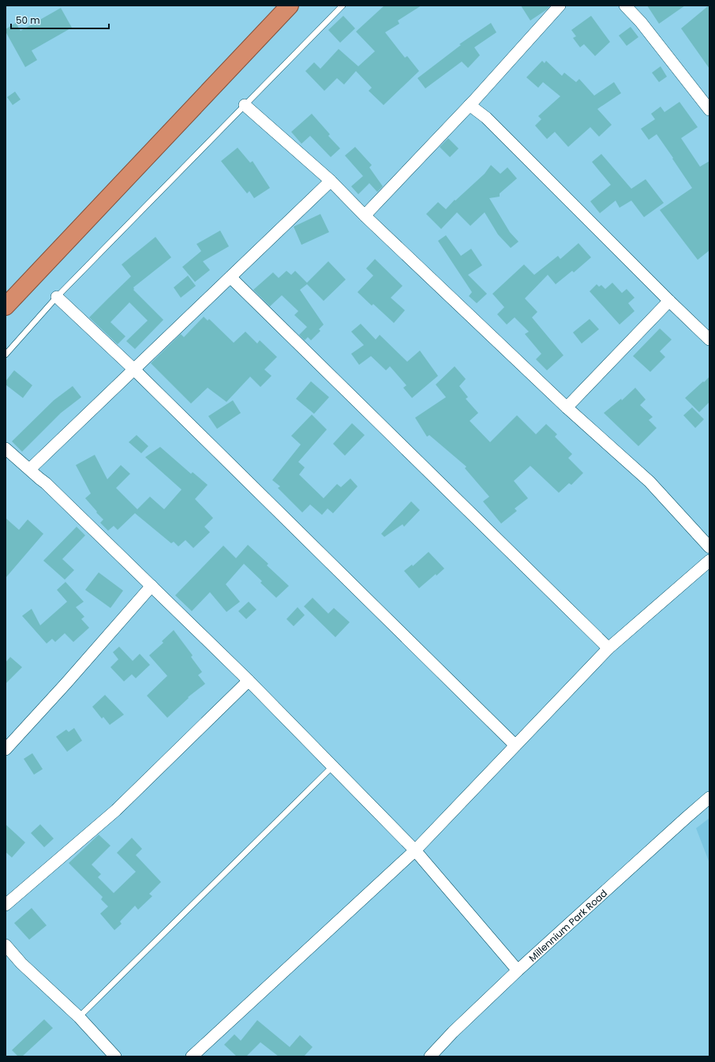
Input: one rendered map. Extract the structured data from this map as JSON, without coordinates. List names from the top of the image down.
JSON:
{
  "streets": {
    "street": ["Millennium Park Road"]
  },
  "scale_bar": "50 m"
}
